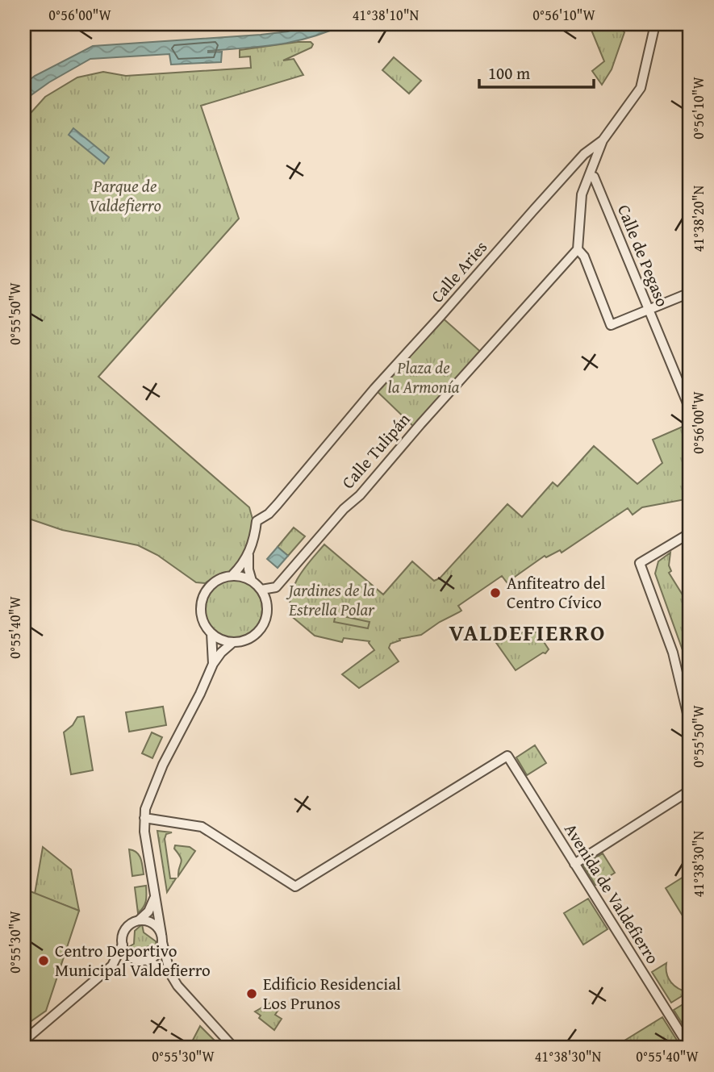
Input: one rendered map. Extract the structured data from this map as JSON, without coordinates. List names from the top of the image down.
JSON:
{
  "streets": {
    "street": [
      "Calle de Pegaso",
      "Calle Aries",
      "Calle Tulipán",
      "Avenida de Valdefierro"
    ]
  },
  "districts": ["VALDEFIERRO"],
  "parks": ["Parque de Valdefierro", "Plaza de la Armonía", "Jardines de la Estrella Polar"],
  "places": ["Anfiteatro del Centro Cívico", "Centro Deportivo Municipal Valdefierro", "Edificio Residencial Los Prunos"],
  "scale_bar": "100 m",
  "coordinates": [
    "0°56'00\"W",
    "41°38'10\"N",
    "0°56'10\"W",
    "41°38'20\"N",
    "0°55'50\"W",
    "0°55'40\"W",
    "41°38'30\"N",
    "0°55'30\"W"
  ]
}
